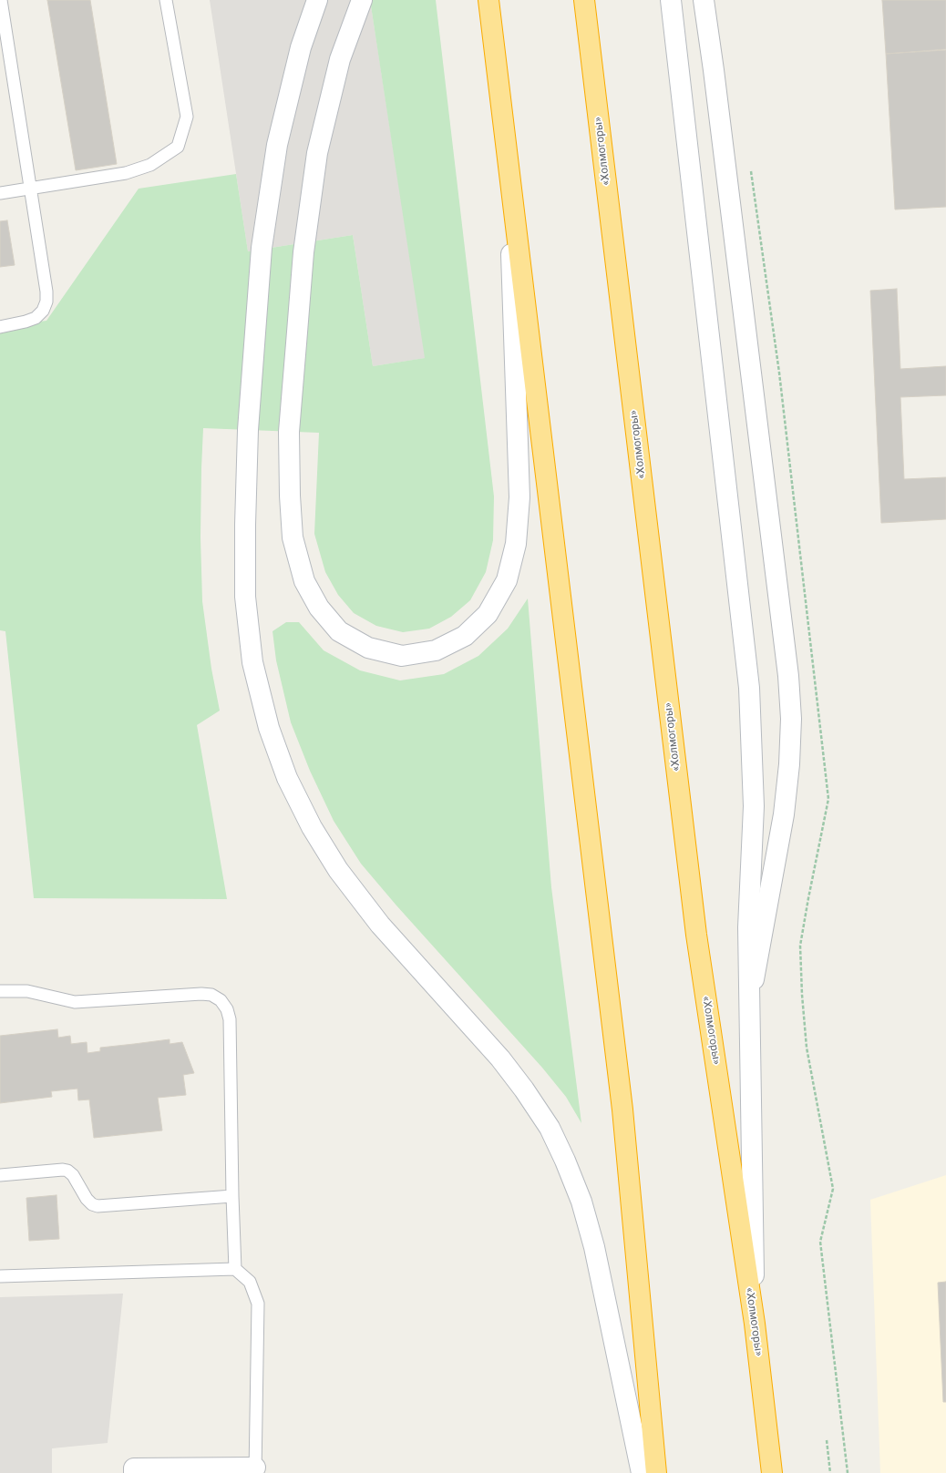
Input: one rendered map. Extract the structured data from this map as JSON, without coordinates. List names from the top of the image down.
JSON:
{
  "streets": {
    "highway": ["«Холмогоры»"]
  }
}
